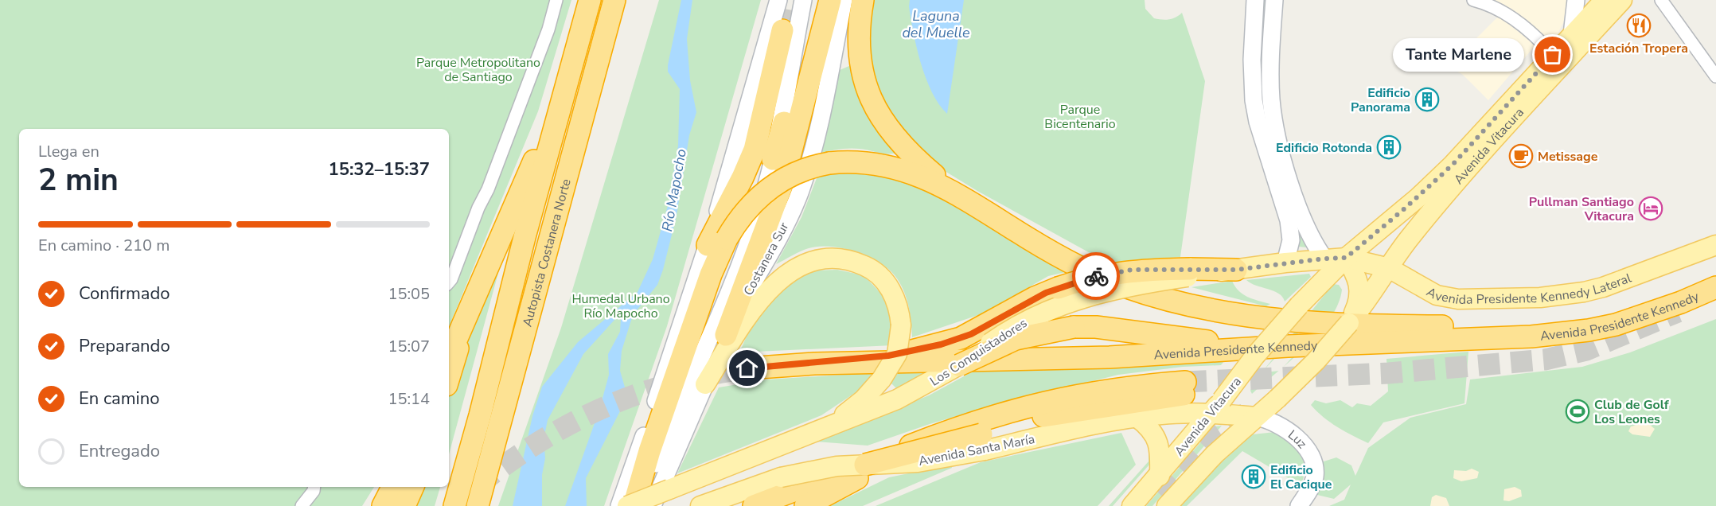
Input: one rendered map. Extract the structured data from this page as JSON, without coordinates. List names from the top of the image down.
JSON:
{
  "streets": {
    "highway": ["Autopista Costanera Norte", "Avenida Presidente Kennedy"],
    "main road": [
      "Avenida Vitacura",
      "Costanera Sur",
      "Avenida Presidente Kennedy Lateral",
      "Los Conquistadores",
      "Luz",
      "Avenida Santa María"
    ]
  },
  "crossings": [
    ["Avenida Vitacura", "Avenida Presidente Kennedy Lateral"],
    ["Avenida Vitacura", "Luz"],
    ["Avenida Vitacura", "Avenida Santa María"],
    ["Luz", "Avenida Santa María"]
  ],
  "water": ["Laguna del Muelle", "Río Mapocho"],
  "parks": ["Parque Metropolitano de Santiago", "Parque Bicentenario", "Humedal Urbano Río Mapocho"],
  "places": {
    "restaurant": ["Estación Tropera"],
    "other": ["Tante Marlene"],
    "building": ["Edificio Panorama", "Edificio Rotonda", "Edificio El Cacique"],
    "cafe": ["Metissage"],
    "hotel": ["Pullman Santiago Vitacura"],
    "sports": ["Club de Golf Los Leones"]
  },
  "page": {
    "bubble": "Tante Marlene",
    "heading": ["2 min", "Llega en", "15:32–15:37"],
    "bar": "En camino · 210 m",
    "list": [
      ["Confirmado", "15:05"],
      ["Preparando", "15:07"],
      ["En camino", "15:14"],
      "Entregado"
    ]
  }
}
